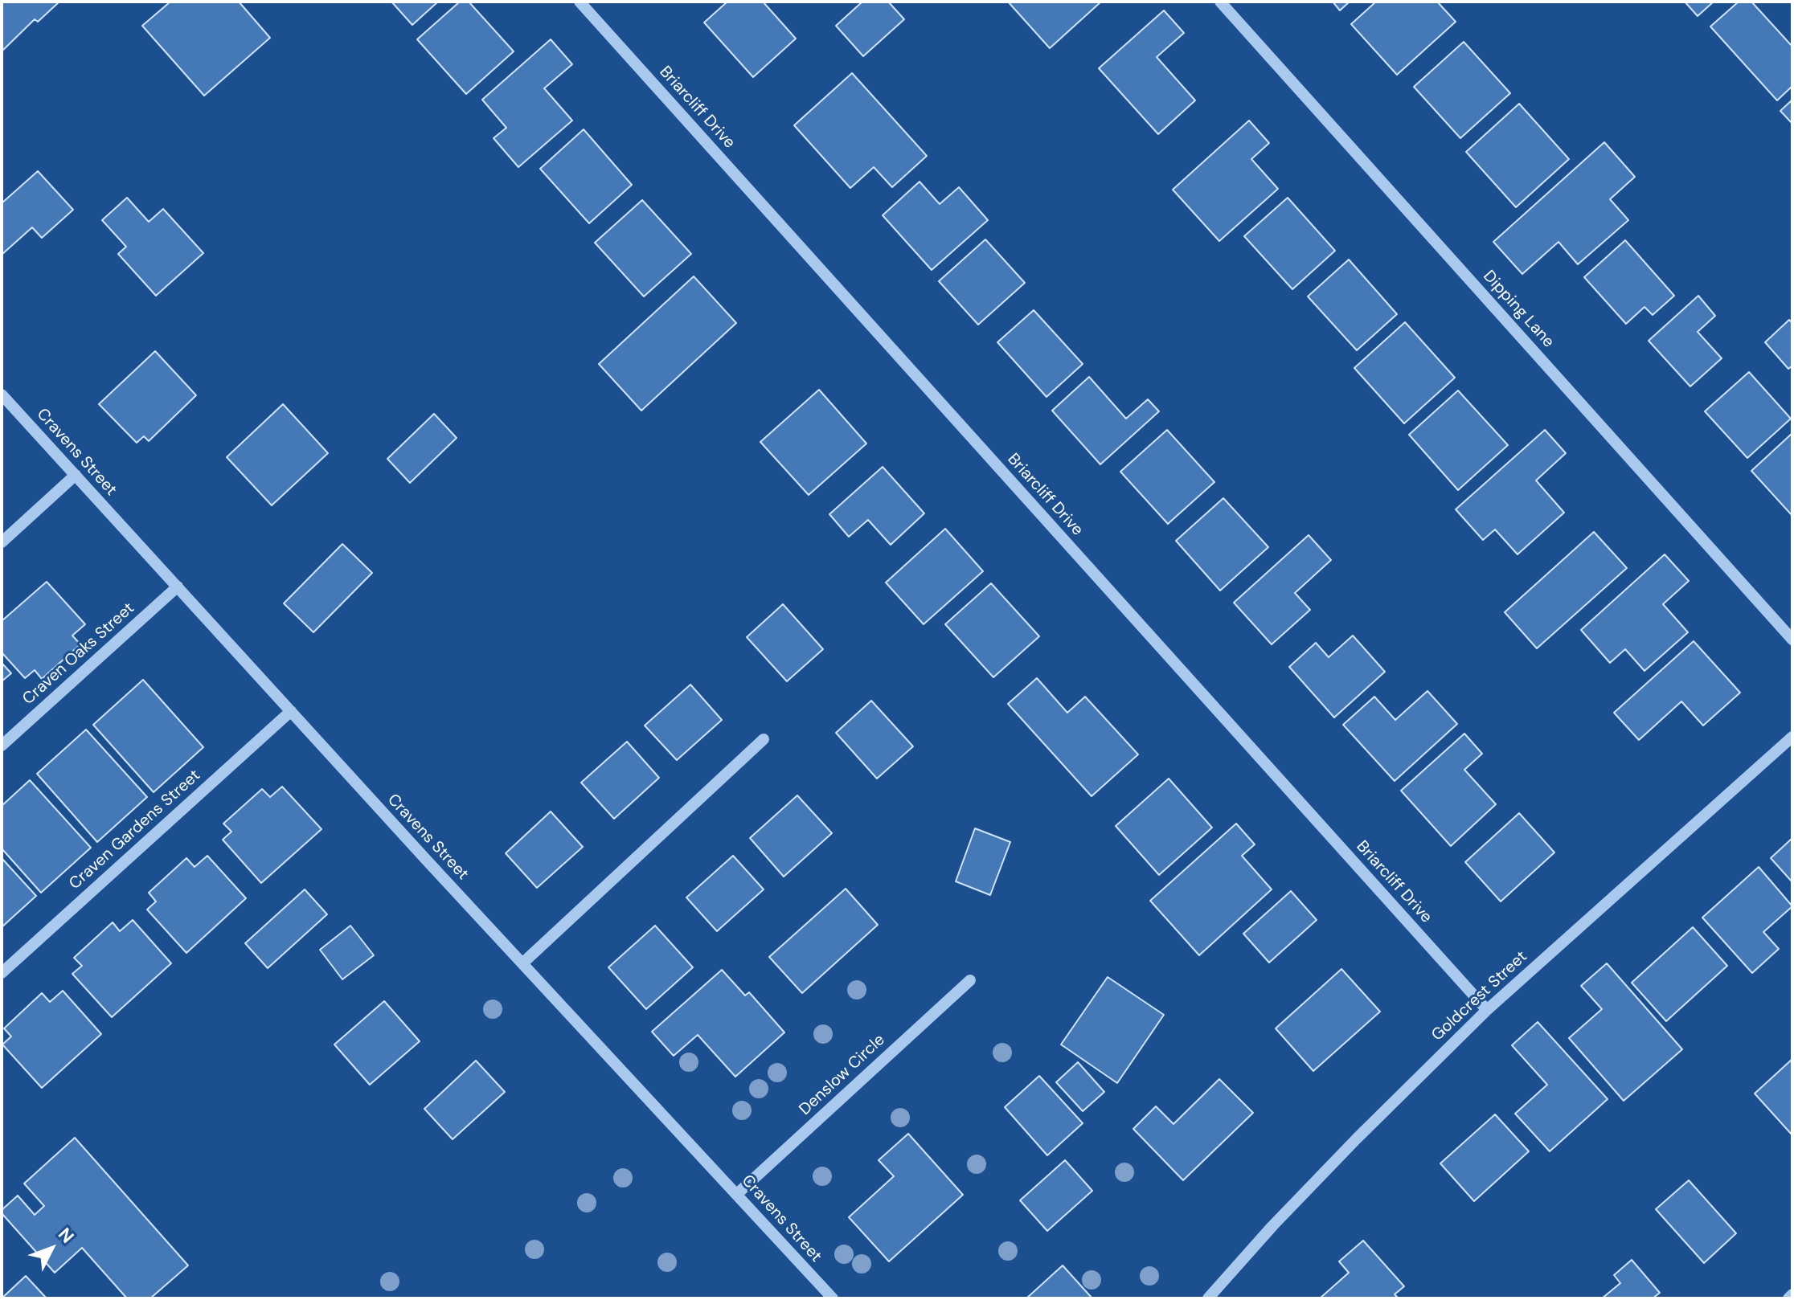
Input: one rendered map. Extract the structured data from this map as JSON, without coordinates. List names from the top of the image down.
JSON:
{
  "streets": {
    "street": [
      "Briarcliff Drive",
      "Dipping Lane",
      "Cravens Street",
      "Craven Oaks Street",
      "Craven Gardens Street",
      "Goldcrest Street",
      "Denslow Circle"
    ]
  },
  "crossings": [
    ["Briarcliff Drive", "Goldcrest Street"],
    ["Cravens Street", "Craven Oaks Street"],
    ["Cravens Street", "Craven Gardens Street"],
    ["Cravens Street", "Denslow Circle"]
  ],
  "north": "top right"
}
